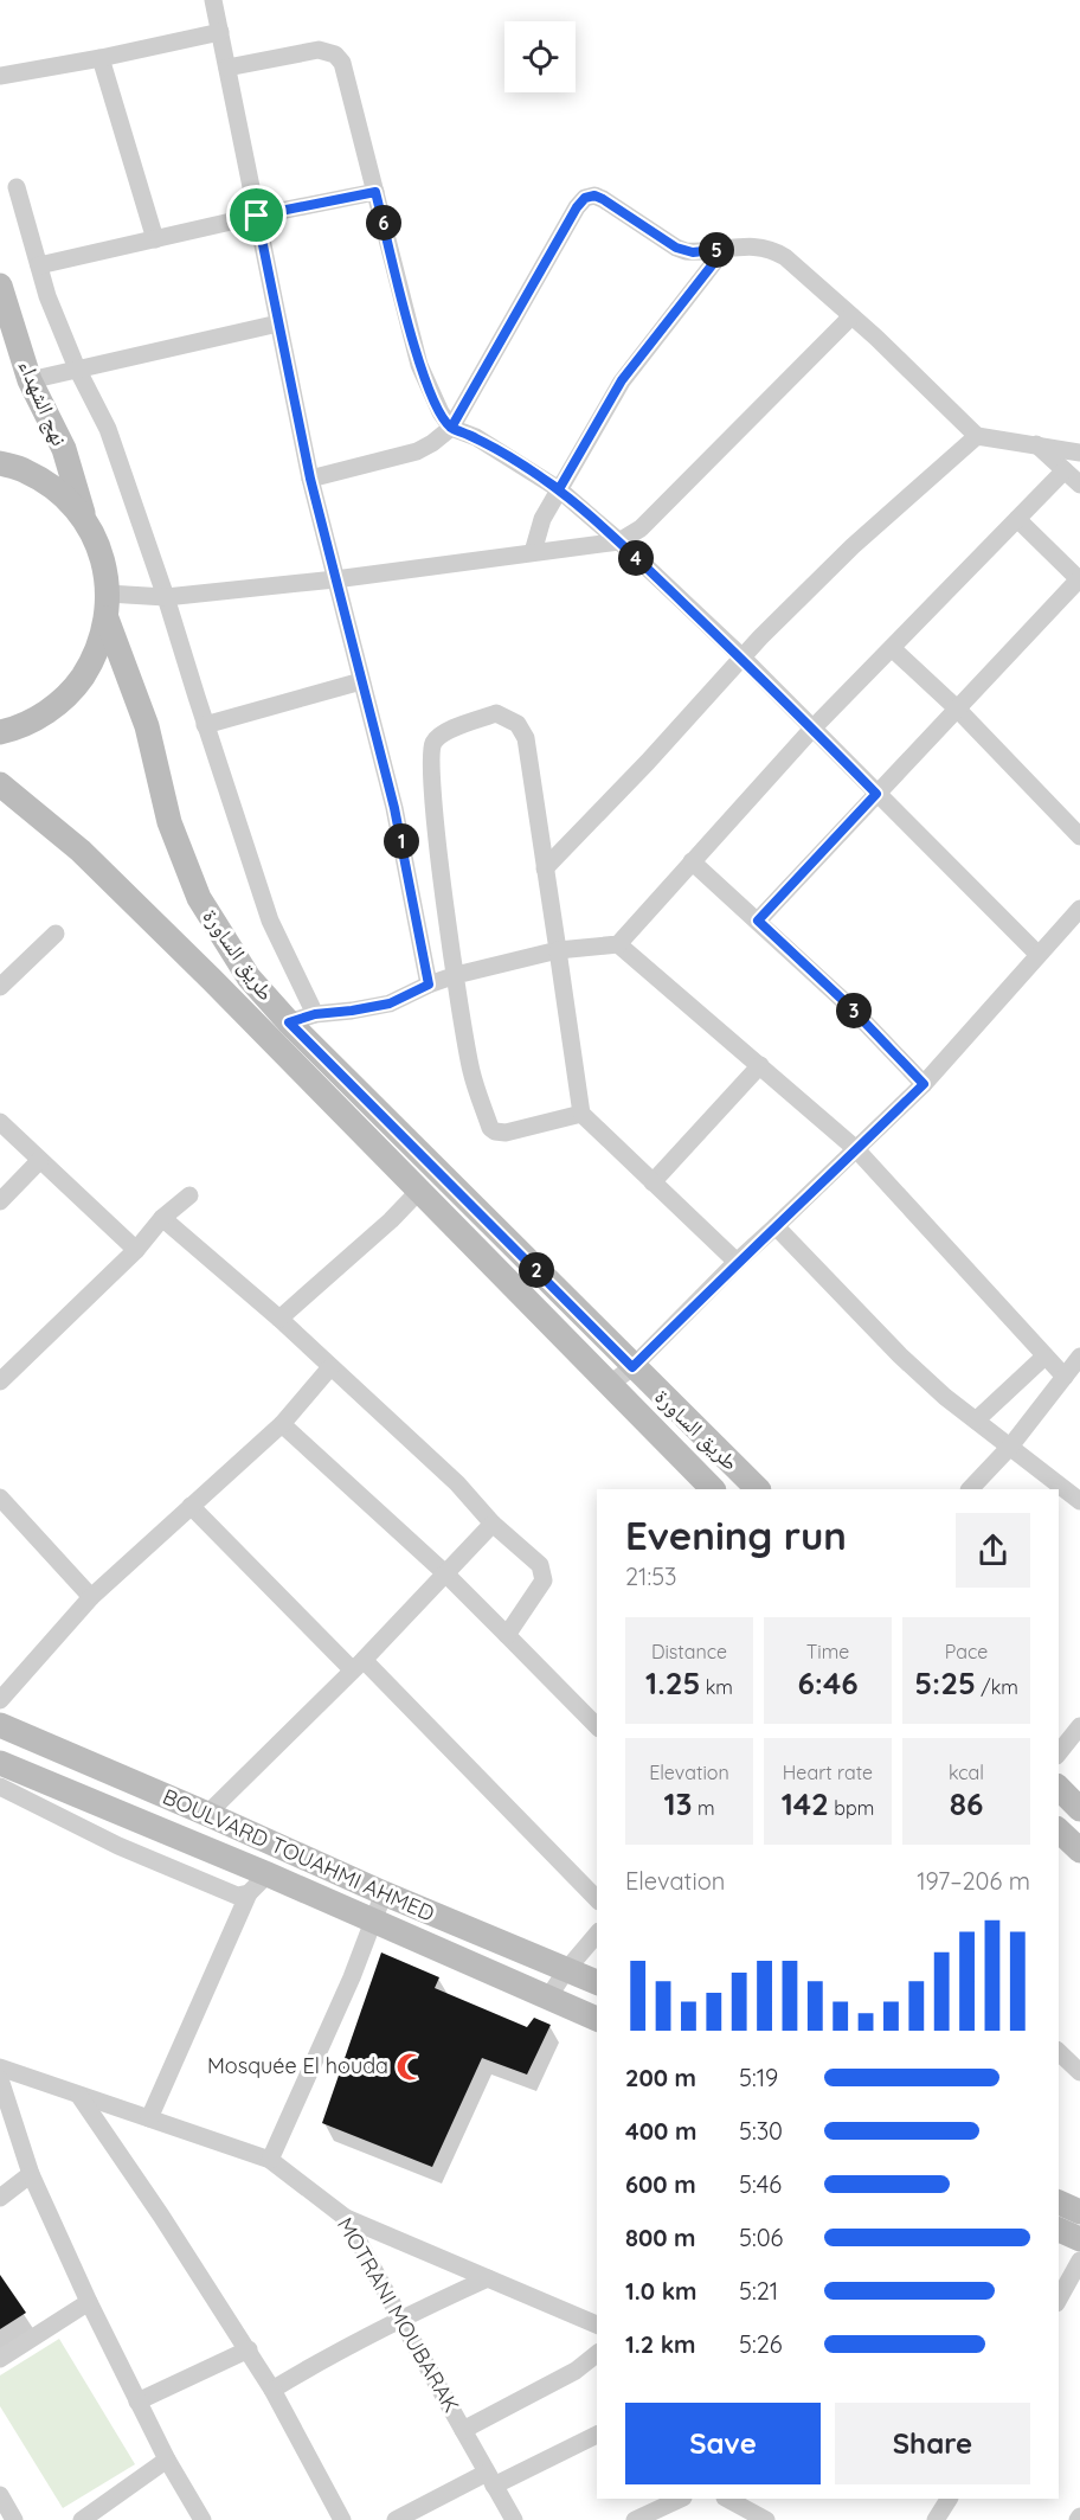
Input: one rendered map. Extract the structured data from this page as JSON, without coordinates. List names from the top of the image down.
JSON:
{
  "streets": {
    "main road": ["نهج الشهداء", "طريق الساورة", "BOULVARD TOUAHMI AHMED"],
    "street": ["MOTRANI MOUBARAK"]
  },
  "places": {
    "mosque": ["Mosquée El houda"]
  },
  "page": {
    "pins": [
      "6",
      "5",
      "4",
      "1",
      "3",
      "2"
    ],
    "heading": ["Evening run", "21:53"],
    "stats": [
      ["Distance", "1.25 km"],
      ["Time", "6:46"],
      ["Pace", "5:25 /km"],
      ["Elevation", "13 m"],
      ["Heart rate", "142 bpm"],
      ["kcal", "86"]
    ],
    "chart": ["Elevation", "197–206 m"],
    "list": [
      {
        "name": "200 m",
        "note": "5:19"
      },
      {
        "name": "400 m",
        "note": "5:30"
      },
      {
        "name": "600 m",
        "note": "5:46"
      },
      {
        "name": "800 m",
        "note": "5:06"
      },
      {
        "name": "1.0 km",
        "note": "5:21"
      },
      {
        "name": "1.2 km",
        "note": "5:26"
      }
    ],
    "buttons": ["Save", "Share"]
  }
}
